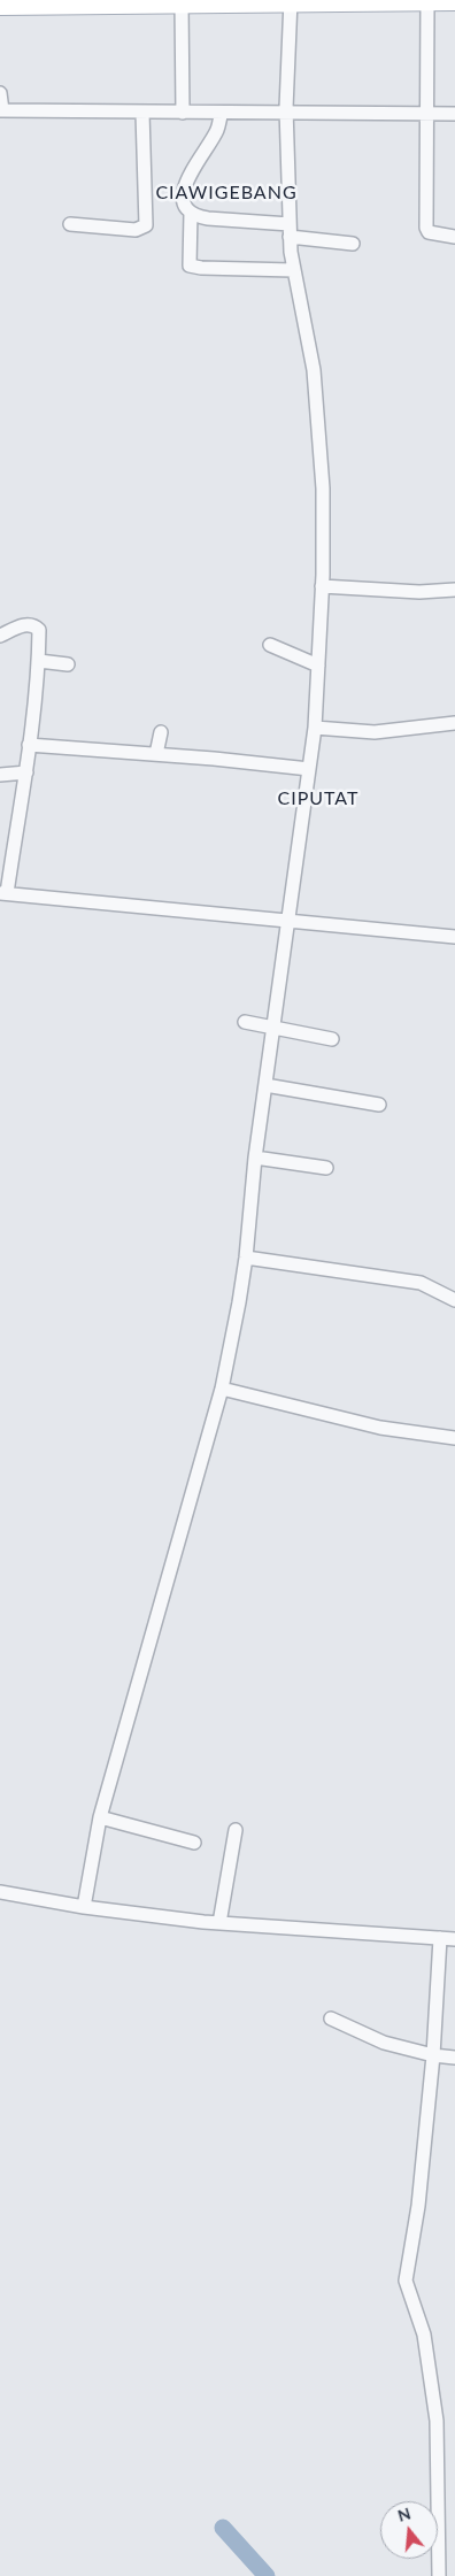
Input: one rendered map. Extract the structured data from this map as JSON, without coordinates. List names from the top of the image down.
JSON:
{
  "districts": ["CIAWIGEBANG", "CIPUTAT"],
  "north": "top"
}
